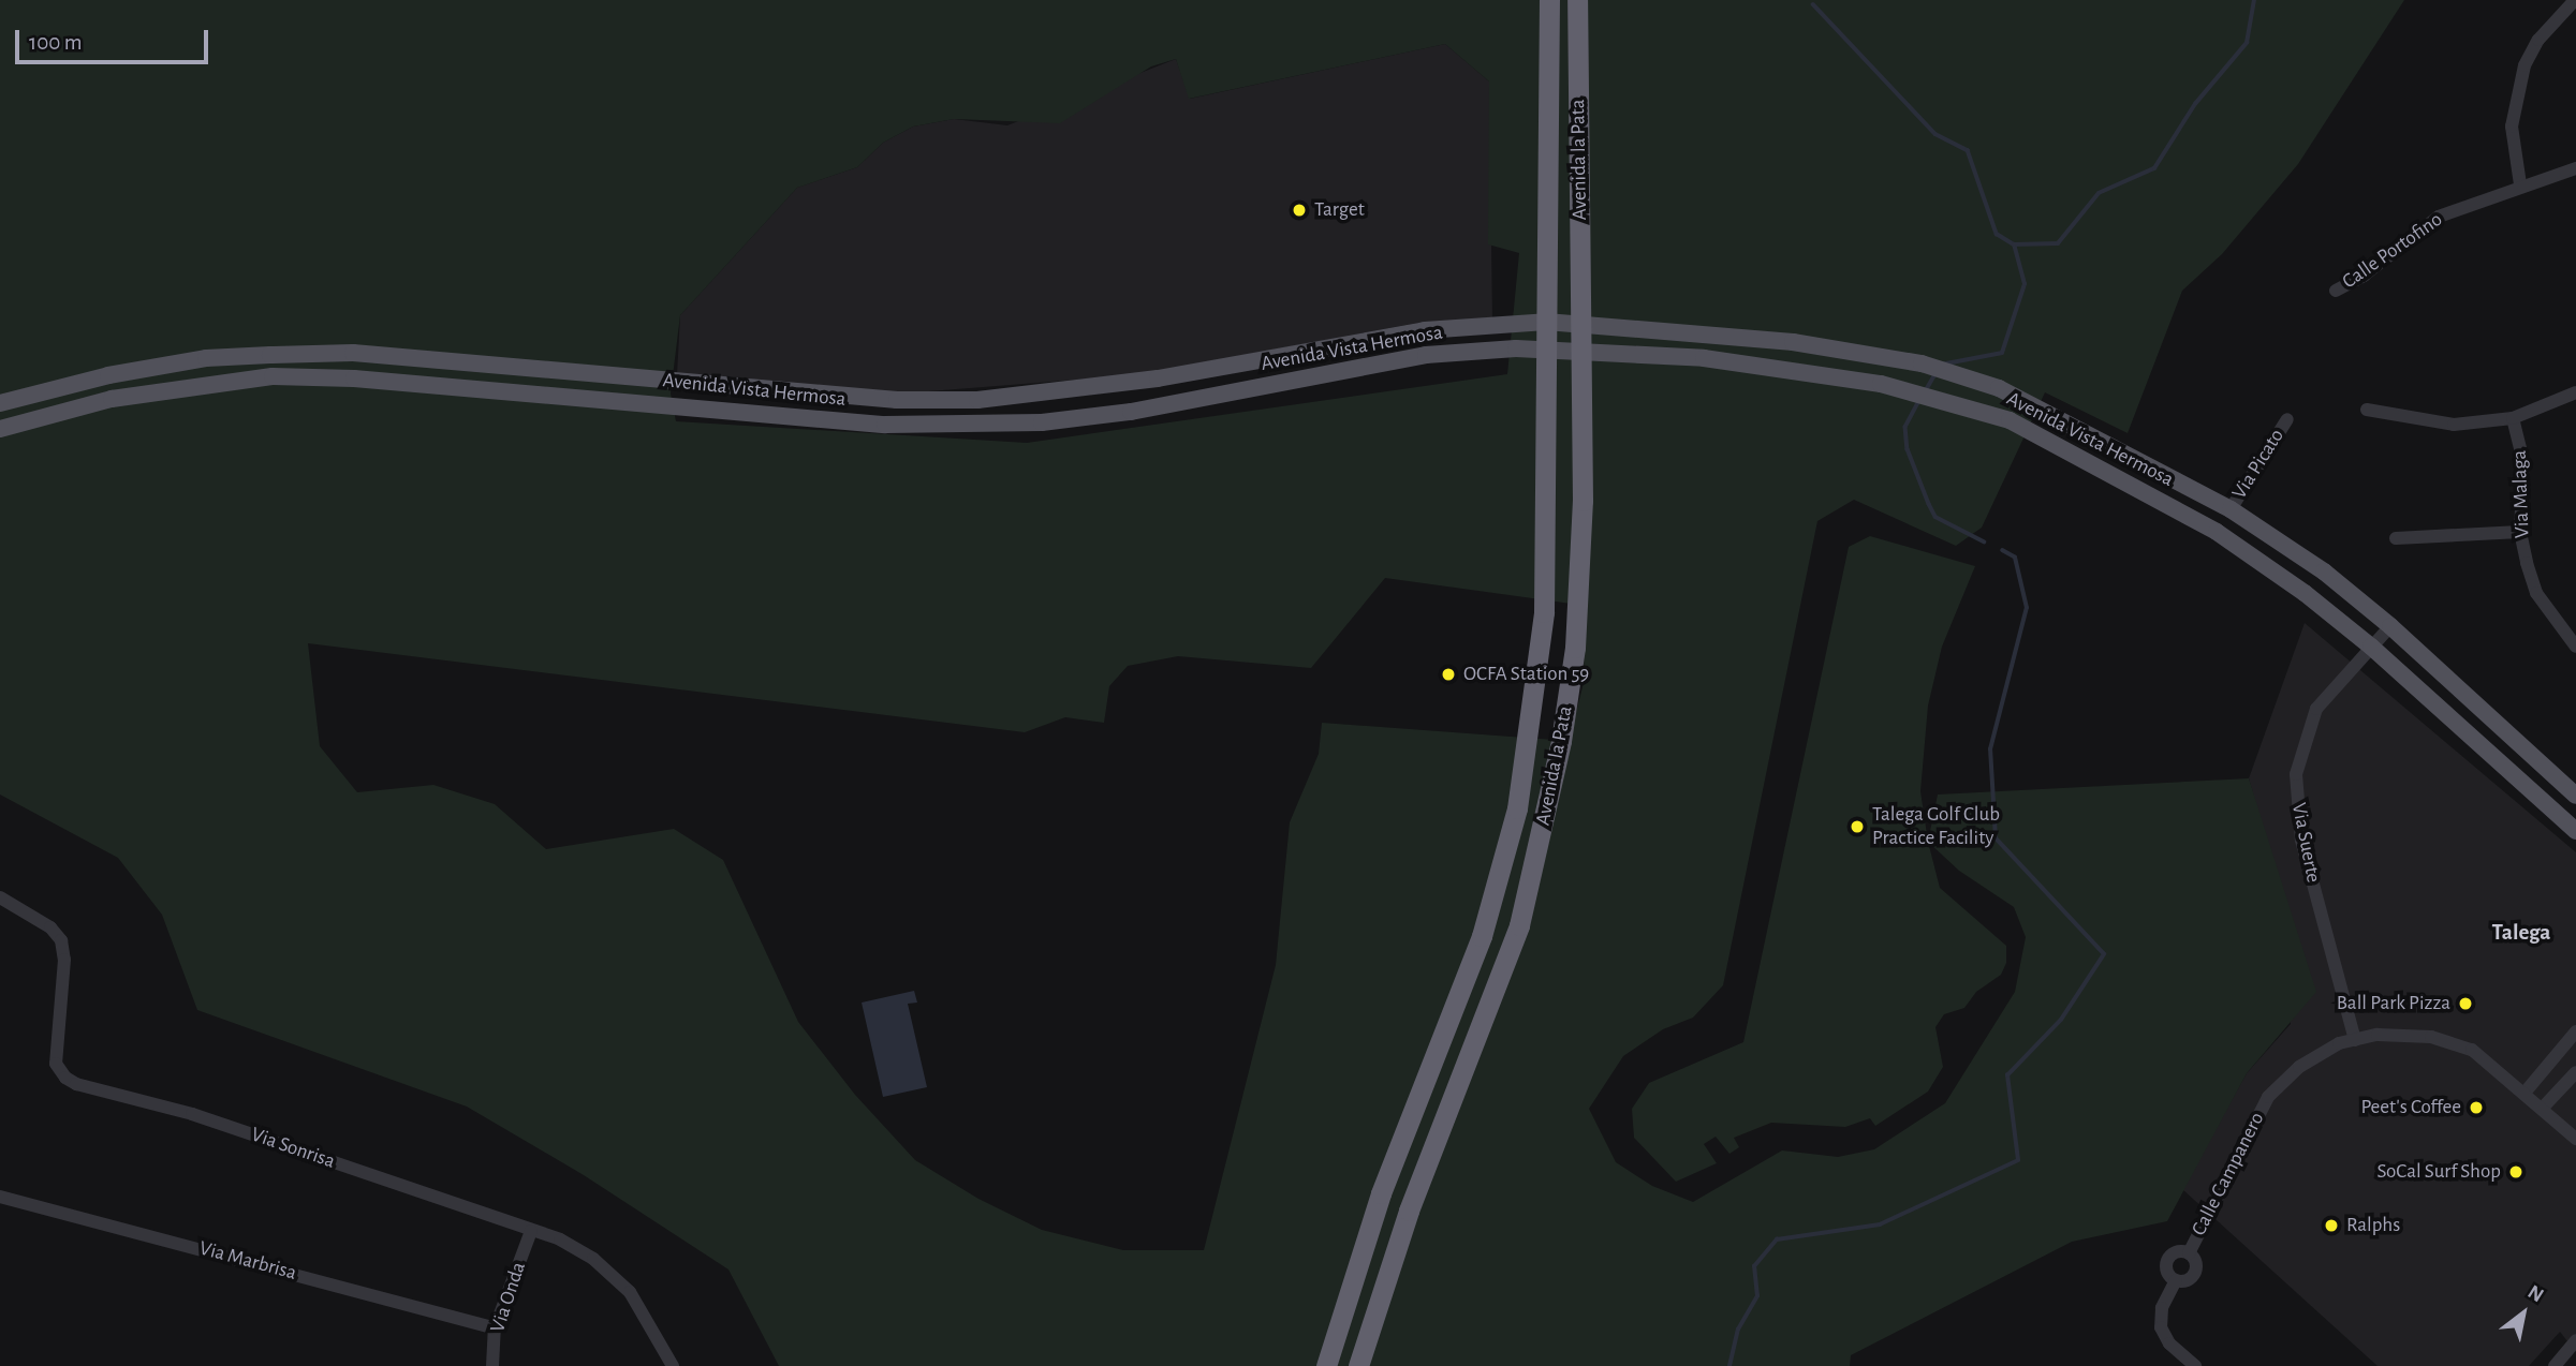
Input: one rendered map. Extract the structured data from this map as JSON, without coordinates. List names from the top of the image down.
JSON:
{
  "streets": {
    "highway": ["Avenida la Pata"],
    "main road": ["Avenida Vista Hermosa"],
    "street": [
      "Calle Portofino",
      "Via Picato",
      "Via Malaga",
      "Via Suerte",
      "Via Sonrisa",
      "Calle Campanero",
      "Via Marbrisa",
      "Via Onda"
    ]
  },
  "crossings": [
    ["Avenida la Pata", "Avenida Vista Hermosa"],
    ["Avenida Vista Hermosa", "Via Picato"],
    ["Avenida Vista Hermosa", "Via Suerte"],
    ["Via Suerte", "Calle Campanero"],
    ["Via Sonrisa", "Via Onda"],
    ["Via Marbrisa", "Via Onda"]
  ],
  "districts": ["Talega"],
  "places": [
    "Target",
    "OCFA Station 59",
    "Talega Golf Club Practice Facility",
    "Ball Park Pizza",
    "Peet's Coffee",
    "SoCal Surf Shop",
    "Ralphs"
  ],
  "scale_bar": "100 m",
  "north": "top right"
}
